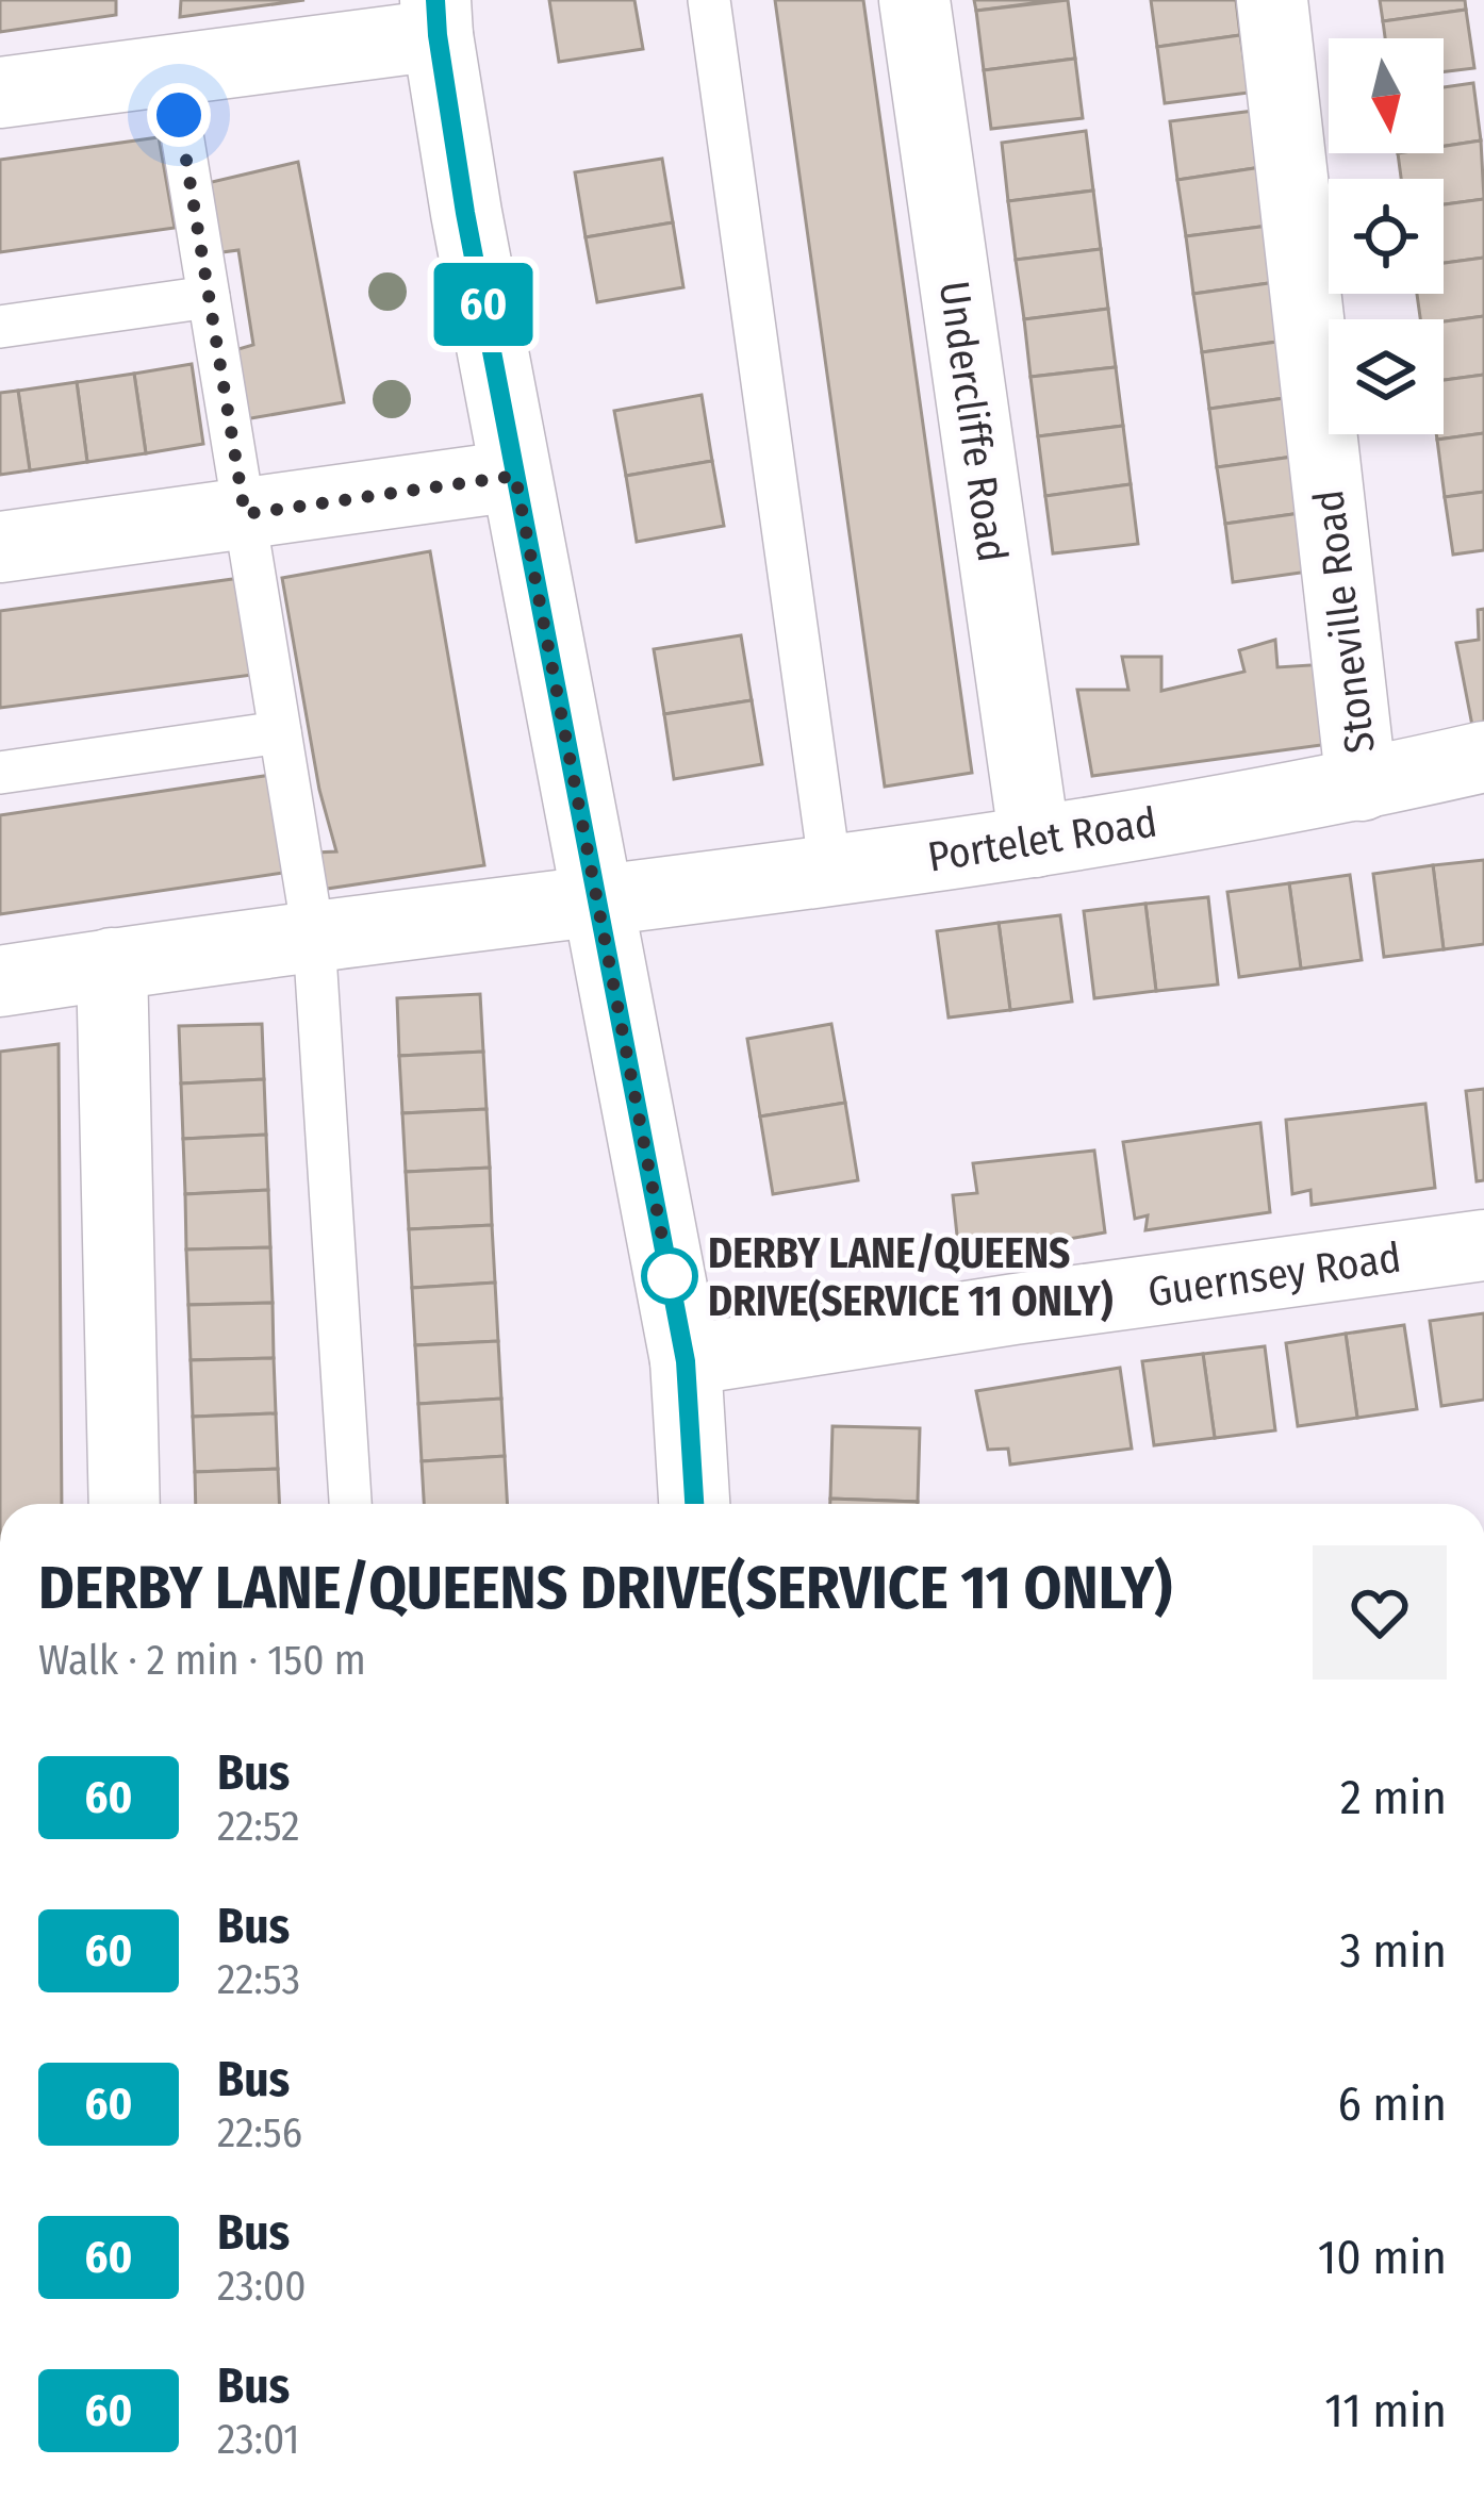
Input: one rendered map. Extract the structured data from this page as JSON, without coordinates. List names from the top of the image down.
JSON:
{
  "streets": {
    "main road": [
      "Undercliffe Road",
      "Stoneville Road",
      "Portelet Road",
      "Guernsey Road"
    ]
  },
  "crossings": [
    ["Undercliffe Road", "Portelet Road"],
    ["Stoneville Road", "Portelet Road"]
  ],
  "places": ["DERBY LANE/QUEENS DRIVE(SERVICE 11 ONLY)"],
  "lines": ["bus line 60"],
  "north": "bottom",
  "page": {
    "on_map": "60",
    "heading": ["DERBY LANE/QUEENS DRIVE(SERVICE 11 ONLY)", "Walk · 2 min · 150 m"],
    "list": [
      {
        "mark": "60",
        "name": "Bus",
        "note": "22:52",
        "value": "2 min"
      },
      {
        "mark": "60",
        "name": "Bus",
        "note": "22:53",
        "value": "3 min"
      },
      {
        "mark": "60",
        "name": "Bus",
        "note": "22:56",
        "value": "6 min"
      },
      {
        "mark": "60",
        "name": "Bus",
        "note": "23:00",
        "value": "10 min"
      },
      {
        "mark": "60",
        "name": "Bus",
        "note": "23:01",
        "value": "11 min"
      }
    ]
  }
}
